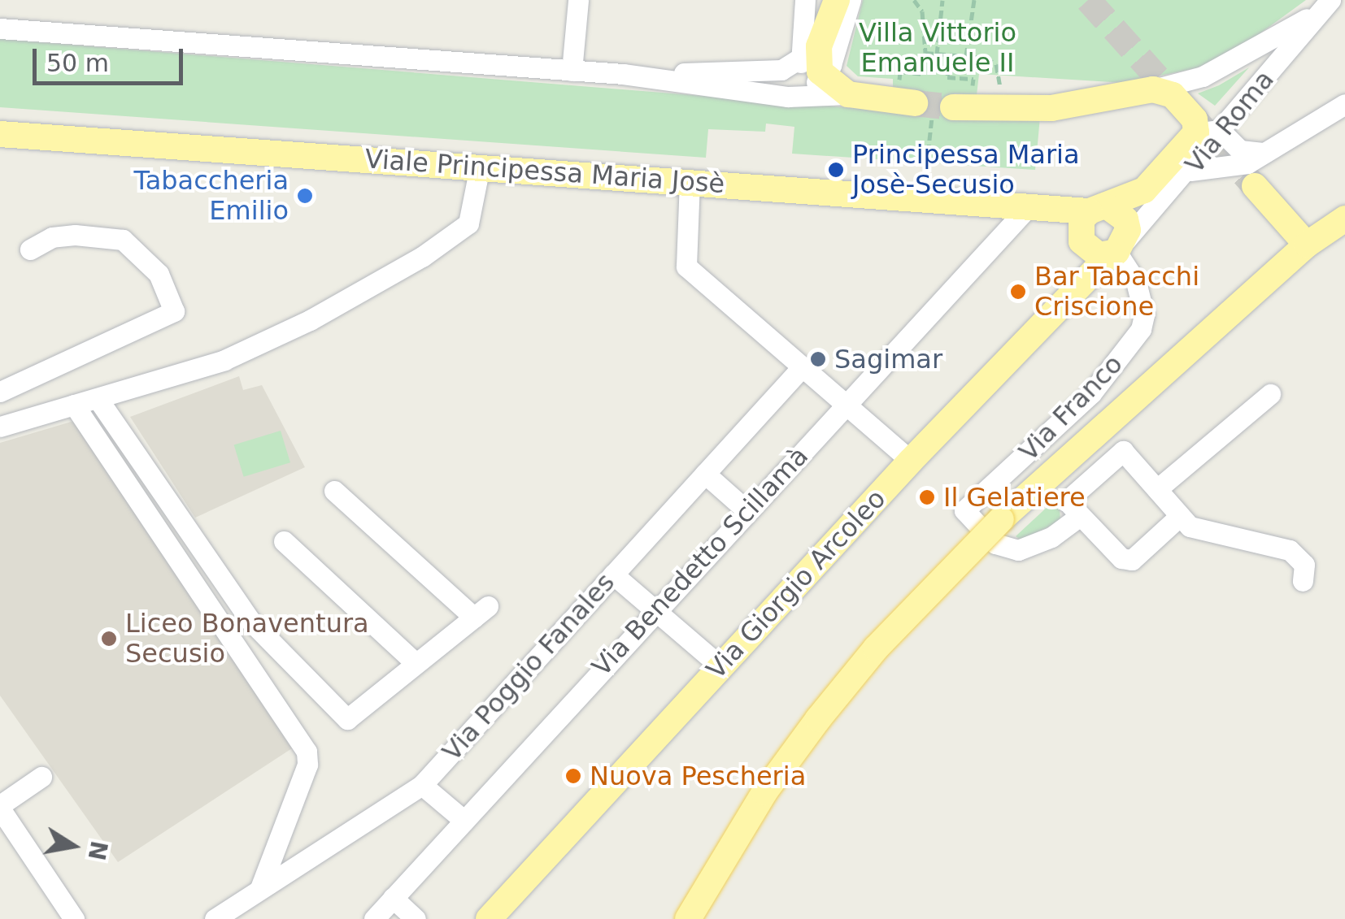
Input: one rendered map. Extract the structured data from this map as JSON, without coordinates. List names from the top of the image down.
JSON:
{
  "streets": {
    "main road": ["Viale Principessa Maria Josè", "Via Giorgio Arcoleo"],
    "street": [
      "Via Roma",
      "Via Franco",
      "Via Benedetto Scillamà",
      "Via Poggio Fanales"
    ]
  },
  "crossings": [
    ["Via Roma", "Viale Principessa Maria Josè"],
    ["Via Roma", "Via Franco"],
    ["Via Roma", "Via Giorgio Arcoleo"],
    ["Viale Principessa Maria Josè", "Via Franco"],
    ["Viale Principessa Maria Josè", "Via Benedetto Scillamà"],
    ["Viale Principessa Maria Josè", "Via Giorgio Arcoleo"],
    ["Via Franco", "Via Giorgio Arcoleo"]
  ],
  "parks": ["Villa Vittorio Emanuele II"],
  "places": [
    "Principessa Maria Josè-Secusio",
    "Tabaccheria Emilio",
    "Bar Tabacchi Criscione",
    "Sagimar",
    "Il Gelatiere",
    "Liceo Bonaventura Secusio",
    "Nuova Pescheria"
  ],
  "scale_bar": "50 m",
  "north": "right"
}
